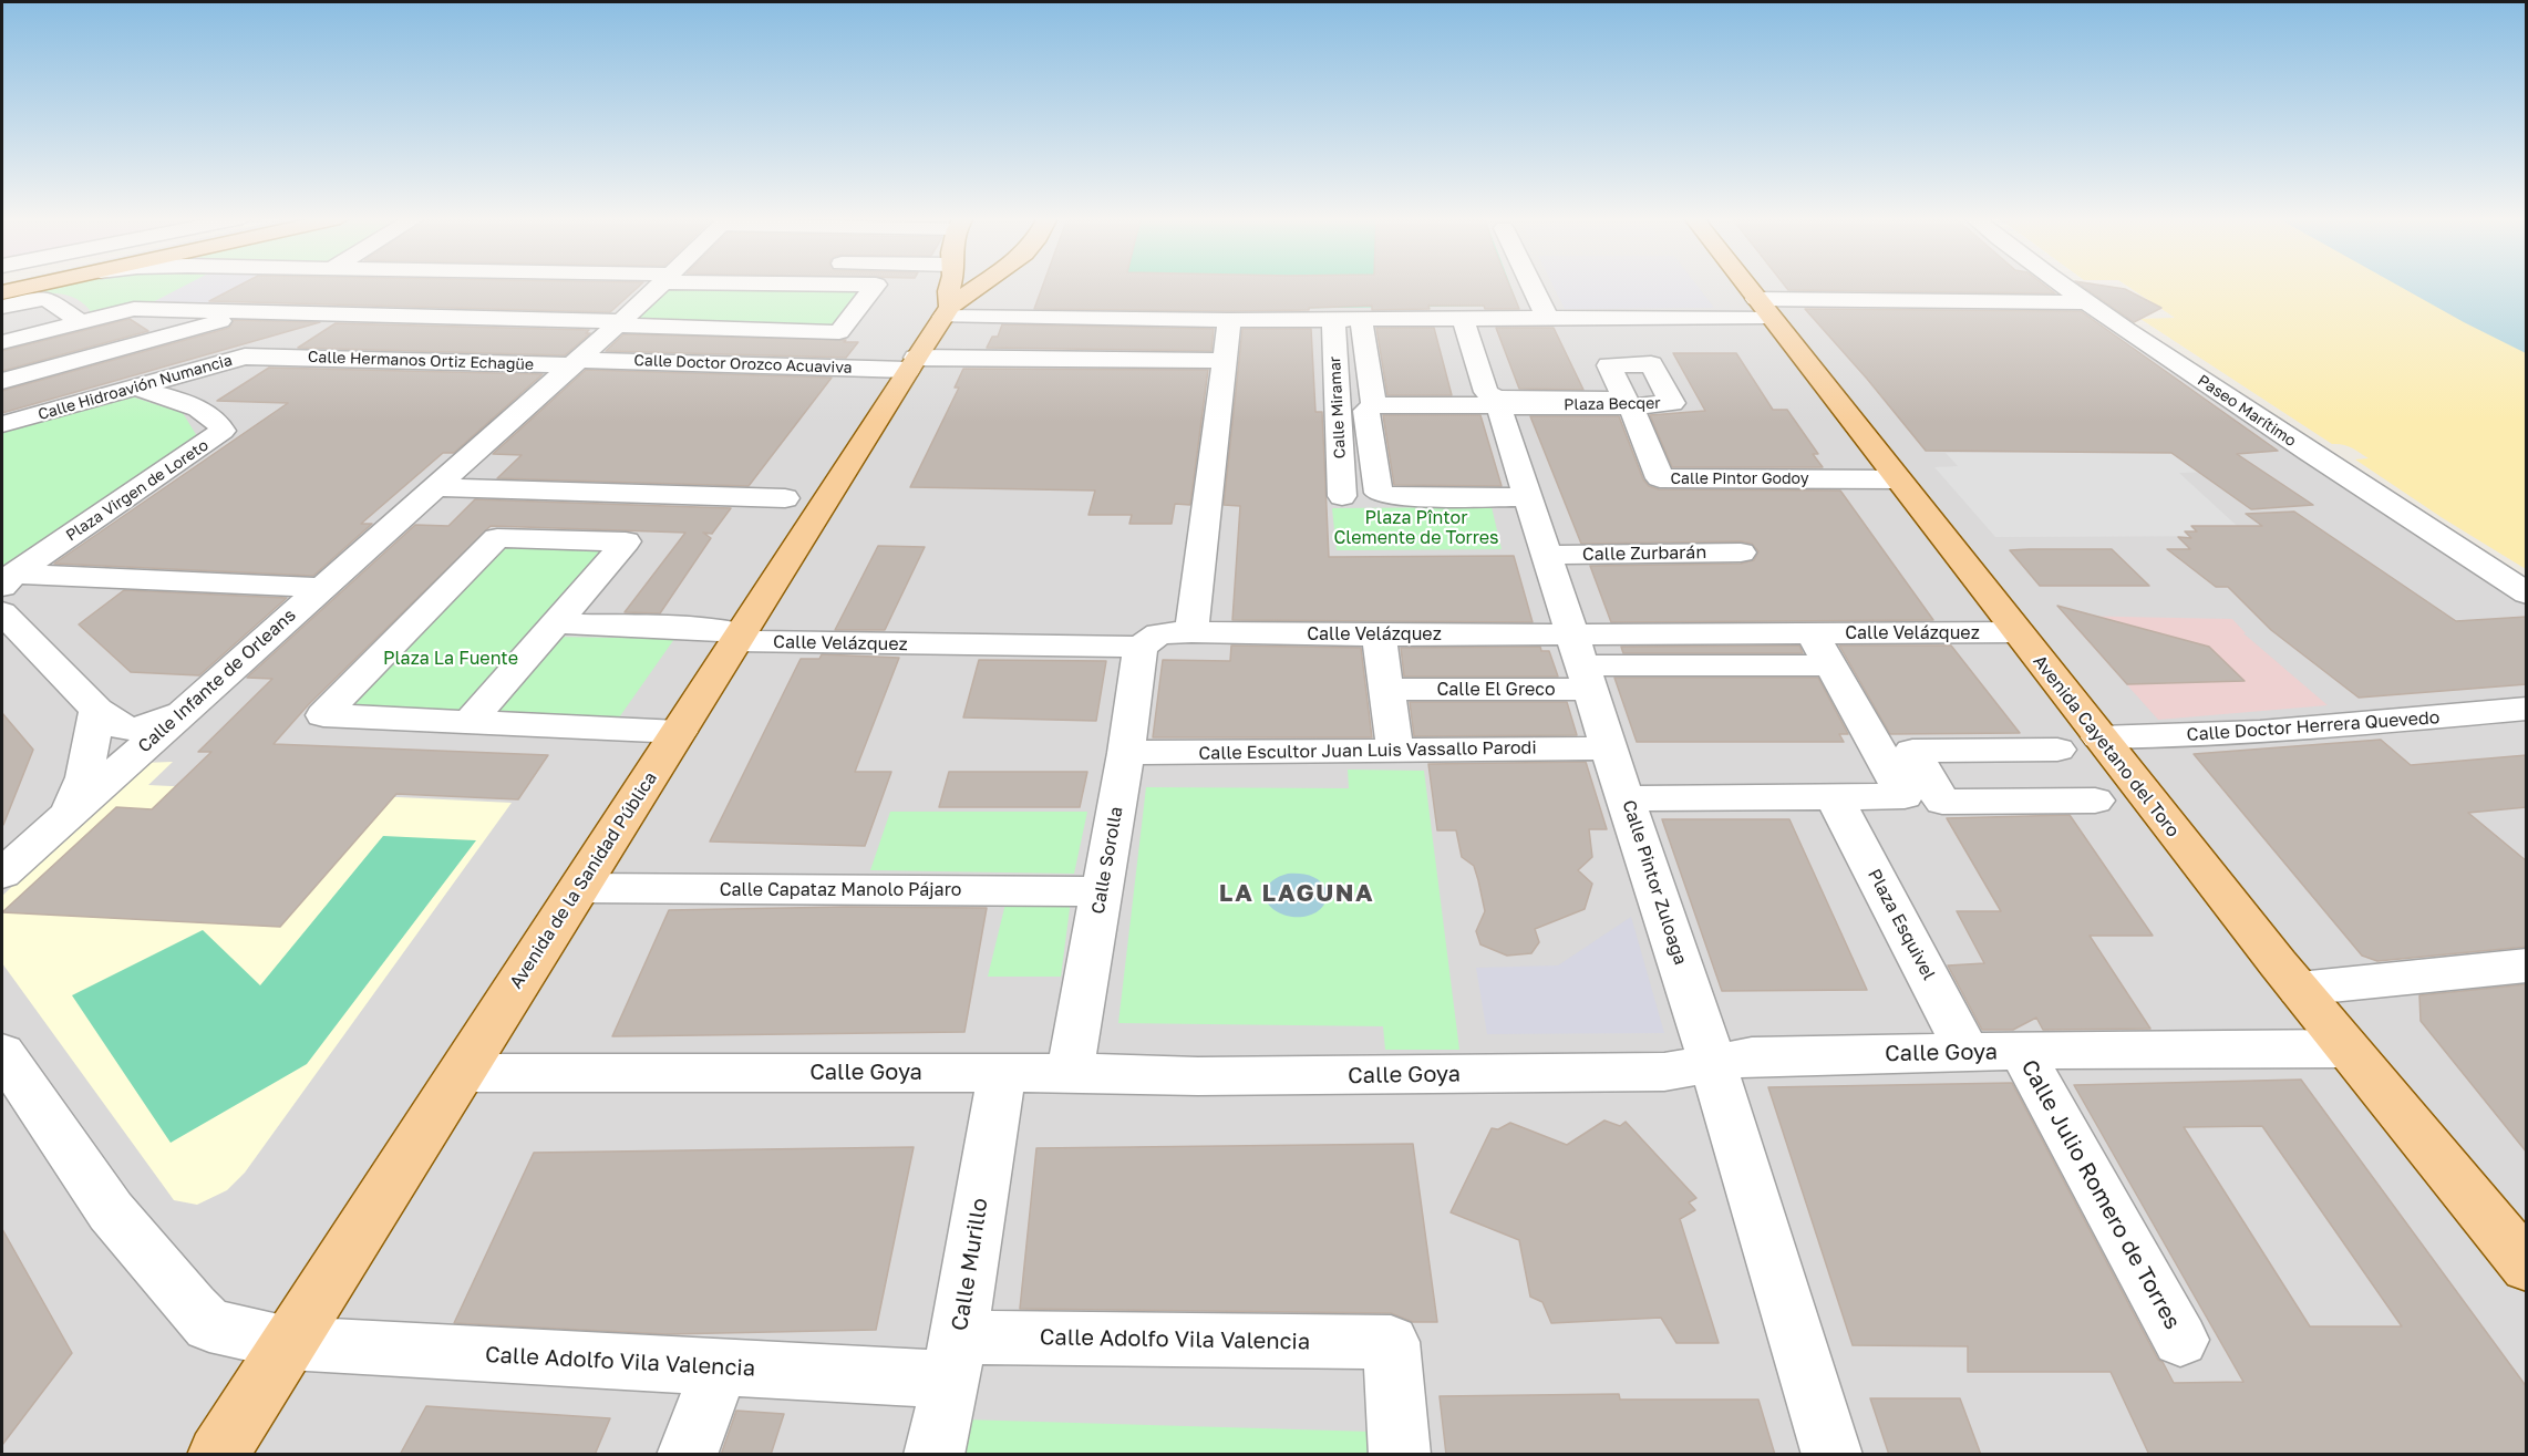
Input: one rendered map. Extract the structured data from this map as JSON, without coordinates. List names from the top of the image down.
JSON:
{
  "streets": {
    "main road": ["Avenida Cayetano del Toro", "Avenida de la Sanidad Pública"],
    "street": [
      "Calle Hermanos Ortiz Echagüe",
      "Calle Doctor Orozco Acuaviva",
      "Calle Hidroavión Numancia",
      "Plaza Becqer",
      "Calle Miramar",
      "Paseo Marítimo",
      "Calle Pintor Godoy",
      "Plaza Virgen de Loreto",
      "Calle Zurbarán",
      "Calle Velázquez",
      "Calle Infante de Orleans",
      "Calle El Greco",
      "Calle Doctor Herrera Quevedo",
      "Calle Escultor Juan Luis Vassallo Parodi",
      "Calle Sorolla",
      "Calle Pintor Zuloaga",
      "Calle Capataz Manolo Pájaro",
      "Plaza Esquivel",
      "Calle Goya",
      "Calle Julio Romero de Torres",
      "Calle Murillo",
      "Calle Adolfo Vila Valencia"
    ]
  },
  "crossings": [
    ["Calle Hermanos Ortiz Echagüe", "Calle Doctor Orozco Acuaviva"],
    ["Calle Hermanos Ortiz Echagüe", "Calle Hidroavión Numancia"],
    ["Calle Hermanos Ortiz Echagüe", "Calle Infante de Orleans"],
    ["Calle Doctor Orozco Acuaviva", "Calle Infante de Orleans"],
    ["Calle Doctor Orozco Acuaviva", "Avenida de la Sanidad Pública"],
    ["Calle Hidroavión Numancia", "Plaza Virgen de Loreto"],
    ["Plaza Becqer", "Calle Pintor Godoy"],
    ["Plaza Becqer", "Calle Pintor Zuloaga"],
    ["Calle Miramar", "Calle Pintor Zuloaga"],
    ["Calle Pintor Godoy", "Avenida Cayetano del Toro"],
    ["Calle Zurbarán", "Calle Pintor Zuloaga"],
    ["Calle Velázquez", "Calle El Greco"],
    ["Calle Velázquez", "Avenida Cayetano del Toro"],
    ["Calle Velázquez", "Calle Sorolla"],
    ["Calle Velázquez", "Avenida de la Sanidad Pública"],
    ["Calle Velázquez", "Calle Pintor Zuloaga"],
    ["Calle El Greco", "Calle Pintor Zuloaga"],
    ["Calle Doctor Herrera Quevedo", "Avenida Cayetano del Toro"],
    ["Avenida Cayetano del Toro", "Calle Goya"],
    ["Calle Escultor Juan Luis Vassallo Parodi", "Calle Sorolla"],
    ["Calle Escultor Juan Luis Vassallo Parodi", "Calle Pintor Zuloaga"],
    ["Calle Sorolla", "Calle Capataz Manolo Pájaro"],
    ["Calle Sorolla", "Calle Goya"],
    ["Avenida de la Sanidad Pública", "Calle Capataz Manolo Pájaro"],
    ["Avenida de la Sanidad Pública", "Calle Goya"],
    ["Avenida de la Sanidad Pública", "Calle Adolfo Vila Valencia"],
    ["Calle Pintor Zuloaga", "Calle Goya"],
    ["Plaza Esquivel", "Calle Goya"],
    ["Calle Goya", "Calle Julio Romero de Torres"],
    ["Calle Goya", "Calle Murillo"],
    ["Calle Murillo", "Calle Adolfo Vila Valencia"]
  ],
  "districts": ["LA LAGUNA"],
  "parks": ["Plaza Pîntor Clemente de Torres", "Plaza La Fuente"]
}
